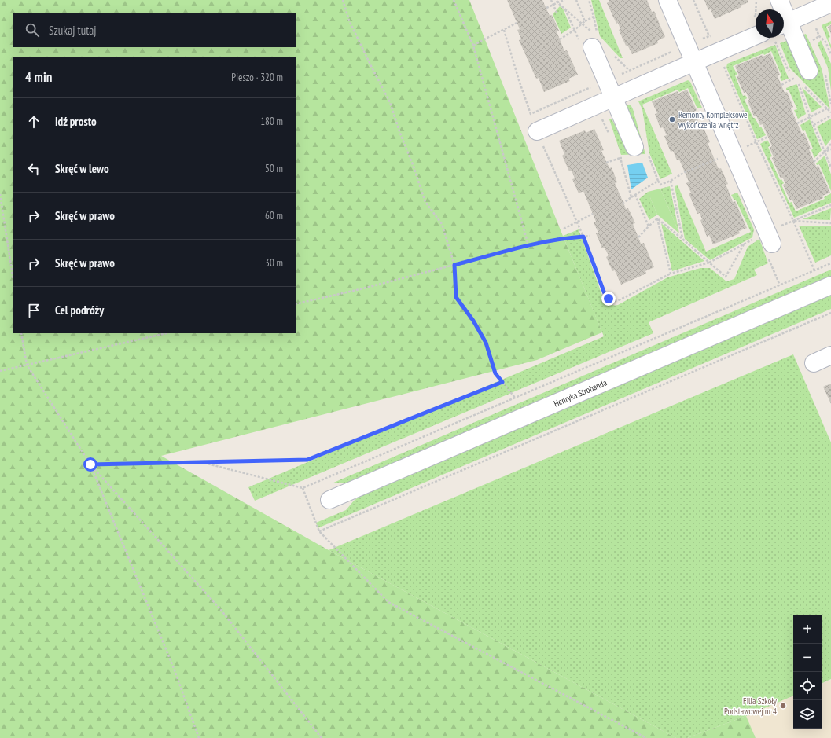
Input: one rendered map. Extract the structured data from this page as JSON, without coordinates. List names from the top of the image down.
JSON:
{
  "streets": {
    "street": ["Henryka Strobanda"]
  },
  "places": ["Remonty Kompleksowe wykończenia wnętrz", "Filia Szkoły Podstawowej nr 4"],
  "north": "top",
  "page": {
    "search": "Szukaj tutaj",
    "heading": ["4 min", "Pieszo · 320 m"],
    "list": [
      ["Idź prosto", "180 m"],
      ["Skręć w lewo", "50 m"],
      ["Skręć w prawo", "60 m"],
      ["Skręć w prawo", "30 m"],
      "Cel podróży"
    ],
    "map_buttons": ["+", "−"]
  }
}
